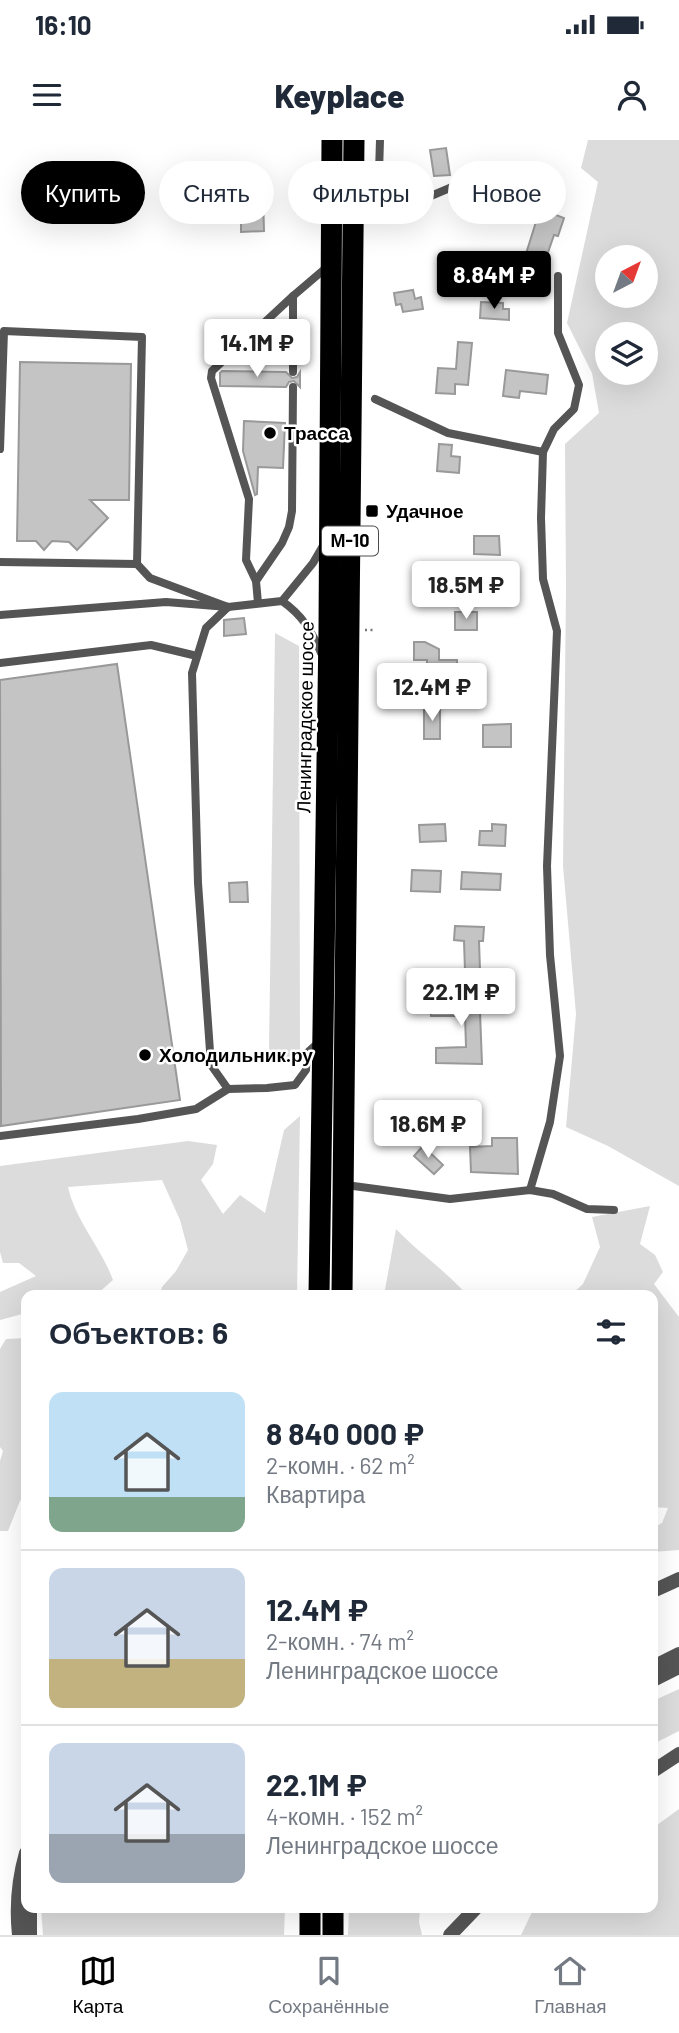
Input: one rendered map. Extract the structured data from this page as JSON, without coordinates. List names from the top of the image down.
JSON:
{
  "streets": {
    "highway": ["М-10", "Ленинградское шоссе"]
  },
  "places": {
    "other": ["Трасса", "Холодильник.ру"],
    "transit": ["Удачное"]
  },
  "north": "top right",
  "page": {
    "status": "16:10",
    "header": "Keyplace",
    "chip": [
      "Купить",
      "Снять",
      "Фильтры",
      "Новое"
    ],
    "price": [
      "8.84M ₽",
      "14.1M ₽",
      "18.5M ₽",
      "12.4M ₽",
      "22.1M ₽",
      "18.6M ₽"
    ],
    "heading": "Объектов: 6",
    "list": [
      {
        "name": "8 840 000 ₽",
        "note": "2-комн. · 62 m² · Квартира"
      },
      {
        "name": "12.4M ₽",
        "note": "2-комн. · 74 m² · Ленинградское шоссе"
      },
      {
        "name": "22.1M ₽",
        "note": "4-комн. · 152 m² · Ленинградское шоссе"
      }
    ],
    "tabs": ["Карта", "Сохранённые", "Главная"]
  }
}
